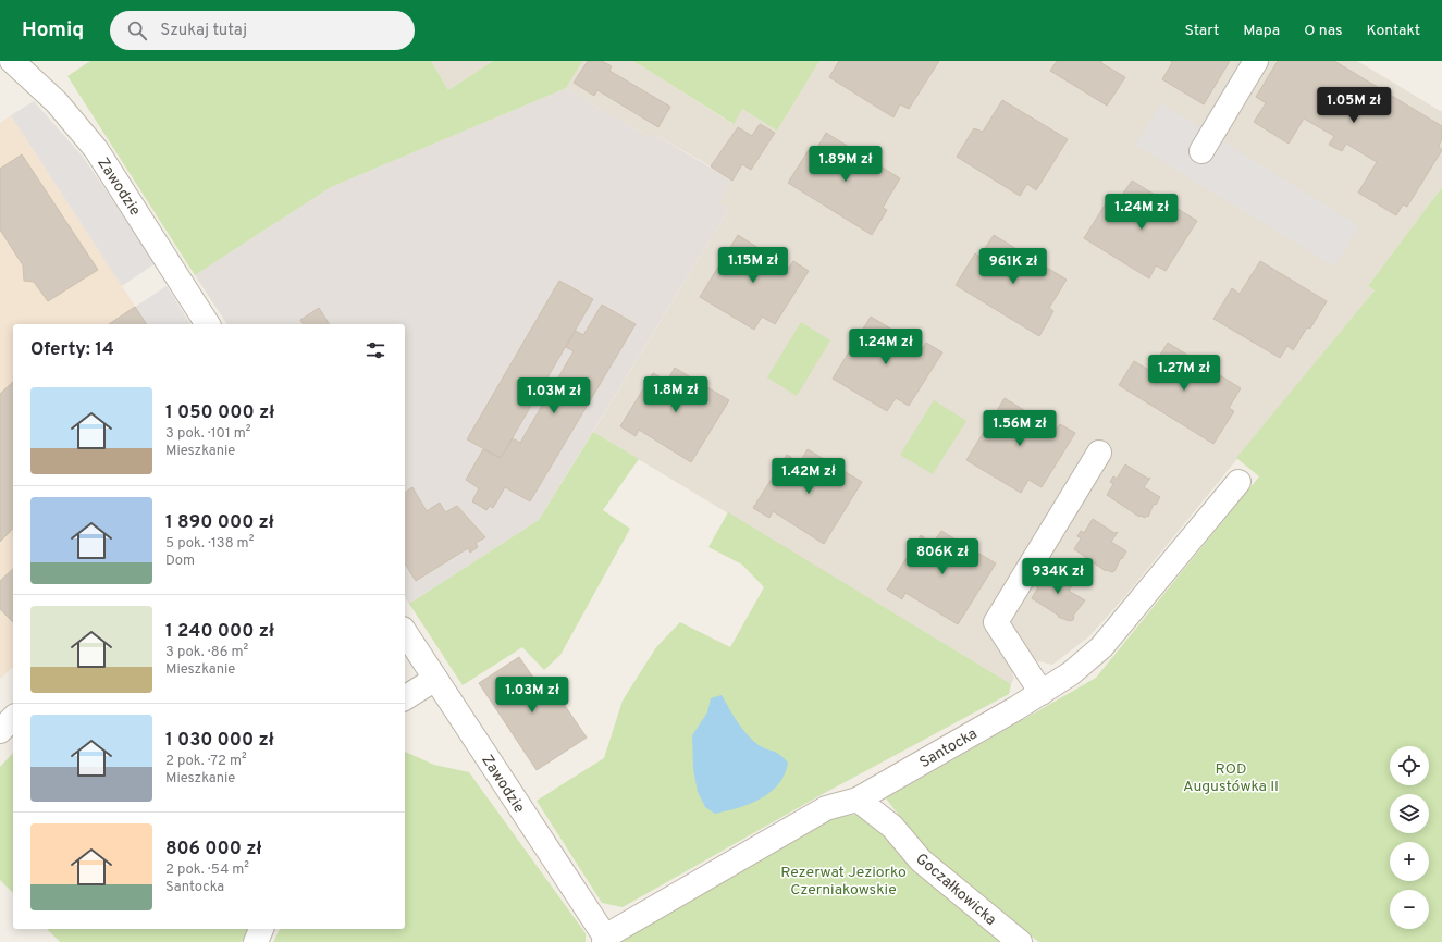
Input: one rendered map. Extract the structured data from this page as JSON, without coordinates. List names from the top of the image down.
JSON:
{
  "streets": {
    "street": ["Zawodzie", "Santocka", "Goczałkowicka"]
  },
  "crossings": [
    ["Zawodzie", "Santocka"],
    ["Santocka", "Goczałkowicka"]
  ],
  "parks": ["ROD Augustówka II", "Rezerwat Jeziorko Czerniakowskie"],
  "page": {
    "header": "Homiq",
    "search": "Szukaj tutaj",
    "nav": [
      "Start",
      "Mapa",
      "O nas",
      "Kontakt"
    ],
    "price": [
      "1.05M zł",
      "1.89M zł",
      "1.24M zł",
      "1.15M zł",
      "961K zł",
      "1.24M zł",
      "1.27M zł",
      "1.8M zł",
      "1.03M zł",
      "1.56M zł",
      "1.42M zł",
      "806K zł",
      "934K zł",
      "1.03M zł"
    ],
    "heading": "Oferty: 14",
    "list": [
      {
        "name": "1 050 000 zł",
        "note": "3 pok. · 101 m² · Mieszkanie"
      },
      {
        "name": "1 890 000 zł",
        "note": "5 pok. · 138 m² · Dom"
      },
      {
        "name": "1 240 000 zł",
        "note": "3 pok. · 86 m² · Mieszkanie"
      },
      {
        "name": "1 030 000 zł",
        "note": "2 pok. · 72 m² · Mieszkanie"
      },
      {
        "name": "806 000 zł",
        "note": "2 pok. · 54 m² · Santocka"
      }
    ],
    "map_buttons": ["+", "−"]
  }
}
